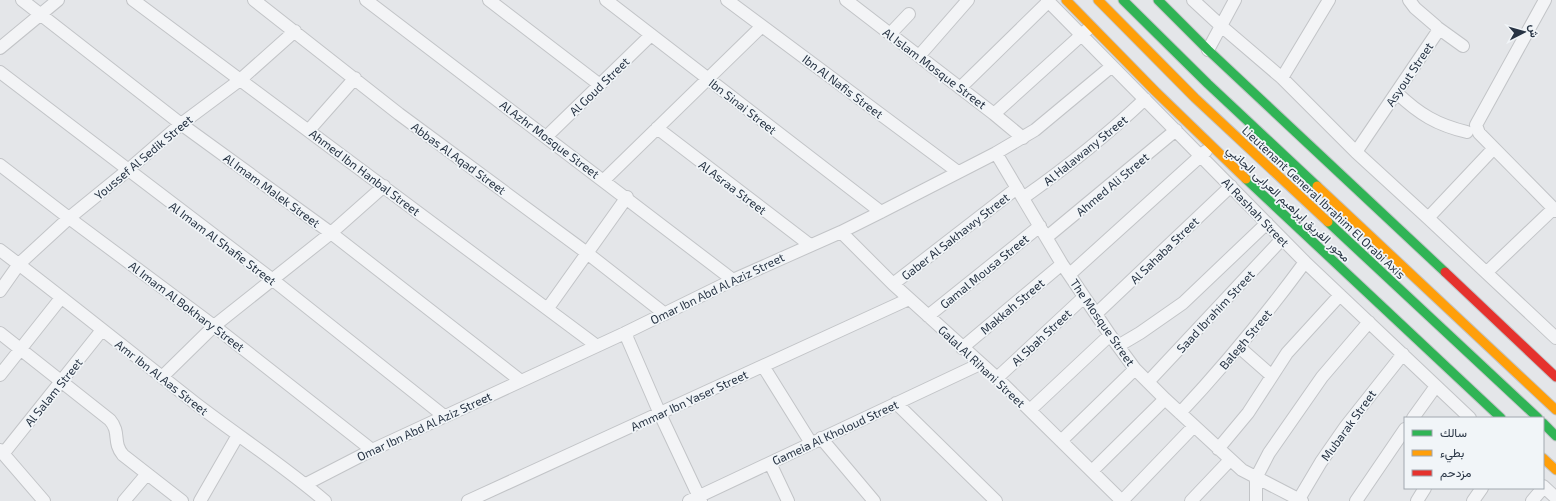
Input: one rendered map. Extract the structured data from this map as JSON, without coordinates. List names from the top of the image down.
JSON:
{
  "streets": {
    "main road": ["Lieutenant General Ibrahim El Orabi Axis", "محور الفريق إبراهيم العرابى الجانبي"],
    "street": [
      "Al Islam Mosque Street",
      "Asyout Street",
      "Al Goud Street",
      "Ibn Al Nafis Street",
      "Ibn Sinai Street",
      "Al Azhr Mosque Street",
      "Al Halawany Street",
      "Youssef Al Sedik Street",
      "Abbas Al Aqad Street",
      "Ahmed Ibn Hanbal Street",
      "Ahmed Ali Street",
      "Al Asraa Street",
      "Al Imam Malek Street",
      "Al Rashah Street",
      "Gaber Al Sakhawy Street",
      "Al Imam Al Shafie Street",
      "Al Sahaba Street",
      "Gamal Mousa Street",
      "Omar Ibn Abd Al Aziz Street",
      "Al Imam Al Bokhary Street",
      "Makkah Street",
      "Saad Ibrahim Street",
      "The Mosque Street",
      "Al Sbah Street",
      "Balegh Street",
      "Galal Al Rihani Street",
      "Amr Ibn Al Aas Street",
      "Al Salam Street",
      "Ammar Ibn Yaser Street",
      "Mubarak Street",
      "Gameia Al Kholoud Street"
    ]
  },
  "crossings": [
    ["Al Islam Mosque Street", "Omar Ibn Abd Al Aziz Street"],
    ["Al Goud Street", "Ibn Sinai Street"],
    ["Al Goud Street", "Al Azhr Mosque Street"],
    ["Ibn Al Nafis Street", "Omar Ibn Abd Al Aziz Street"],
    ["Ibn Sinai Street", "Omar Ibn Abd Al Aziz Street"],
    ["Al Azhr Mosque Street", "Omar Ibn Abd Al Aziz Street"],
    ["Al Halawany Street", "Al Rashah Street"],
    ["Al Halawany Street", "Gaber Al Sakhawy Street"],
    ["Al Halawany Street", "The Mosque Street"],
    ["Youssef Al Sedik Street", "Abbas Al Aqad Street"],
    ["Youssef Al Sedik Street", "Ahmed Ibn Hanbal Street"],
    ["Youssef Al Sedik Street", "Al Imam Malek Street"],
    ["Youssef Al Sedik Street", "Al Imam Al Shafie Street"],
    ["Youssef Al Sedik Street", "Al Imam Al Bokhary Street"],
    ["Youssef Al Sedik Street", "Amr Ibn Al Aas Street"],
    ["Abbas Al Aqad Street", "Omar Ibn Abd Al Aziz Street"],
    ["Ahmed Ibn Hanbal Street", "Omar Ibn Abd Al Aziz Street"],
    ["Ahmed Ali Street", "Al Rashah Street"],
    ["Ahmed Ali Street", "The Mosque Street"],
    ["Al Asraa Street", "Omar Ibn Abd Al Aziz Street"],
    ["Al Imam Malek Street", "Omar Ibn Abd Al Aziz Street"],
    ["Al Rashah Street", "Al Sahaba Street"],
    ["Al Rashah Street", "Omar Ibn Abd Al Aziz Street"],
    ["Al Rashah Street", "Saad Ibrahim Street"],
    ["Al Rashah Street", "Balegh Street"],
    ["Al Rashah Street", "Mubarak Street"],
    ["Gaber Al Sakhawy Street", "The Mosque Street"],
    ["Gaber Al Sakhawy Street", "Galal Al Rihani Street"],
    ["Al Imam Al Shafie Street", "Omar Ibn Abd Al Aziz Street"],
    ["Al Sahaba Street", "The Mosque Street"],
    ["Gamal Mousa Street", "The Mosque Street"],
    ["Gamal Mousa Street", "Galal Al Rihani Street"],
    ["Omar Ibn Abd Al Aziz Street", "Al Imam Al Bokhary Street"],
    ["Omar Ibn Abd Al Aziz Street", "The Mosque Street"],
    ["Omar Ibn Abd Al Aziz Street", "Galal Al Rihani Street"],
    ["Omar Ibn Abd Al Aziz Street", "Amr Ibn Al Aas Street"],
    ["Makkah Street", "The Mosque Street"],
    ["Makkah Street", "Galal Al Rihani Street"],
    ["Saad Ibrahim Street", "The Mosque Street"],
    ["The Mosque Street", "Al Sbah Street"],
    ["The Mosque Street", "Balegh Street"],
    ["The Mosque Street", "Mubarak Street"],
    ["Al Sbah Street", "Galal Al Rihani Street"],
    ["Galal Al Rihani Street", "Ammar Ibn Yaser Street"],
    ["Galal Al Rihani Street", "Gameia Al Kholoud Street"],
    ["Amr Ibn Al Aas Street", "Al Salam Street"]
  ],
  "legend": ["سالك", "بطيء", "مزدحم"],
  "north": "right"
}
